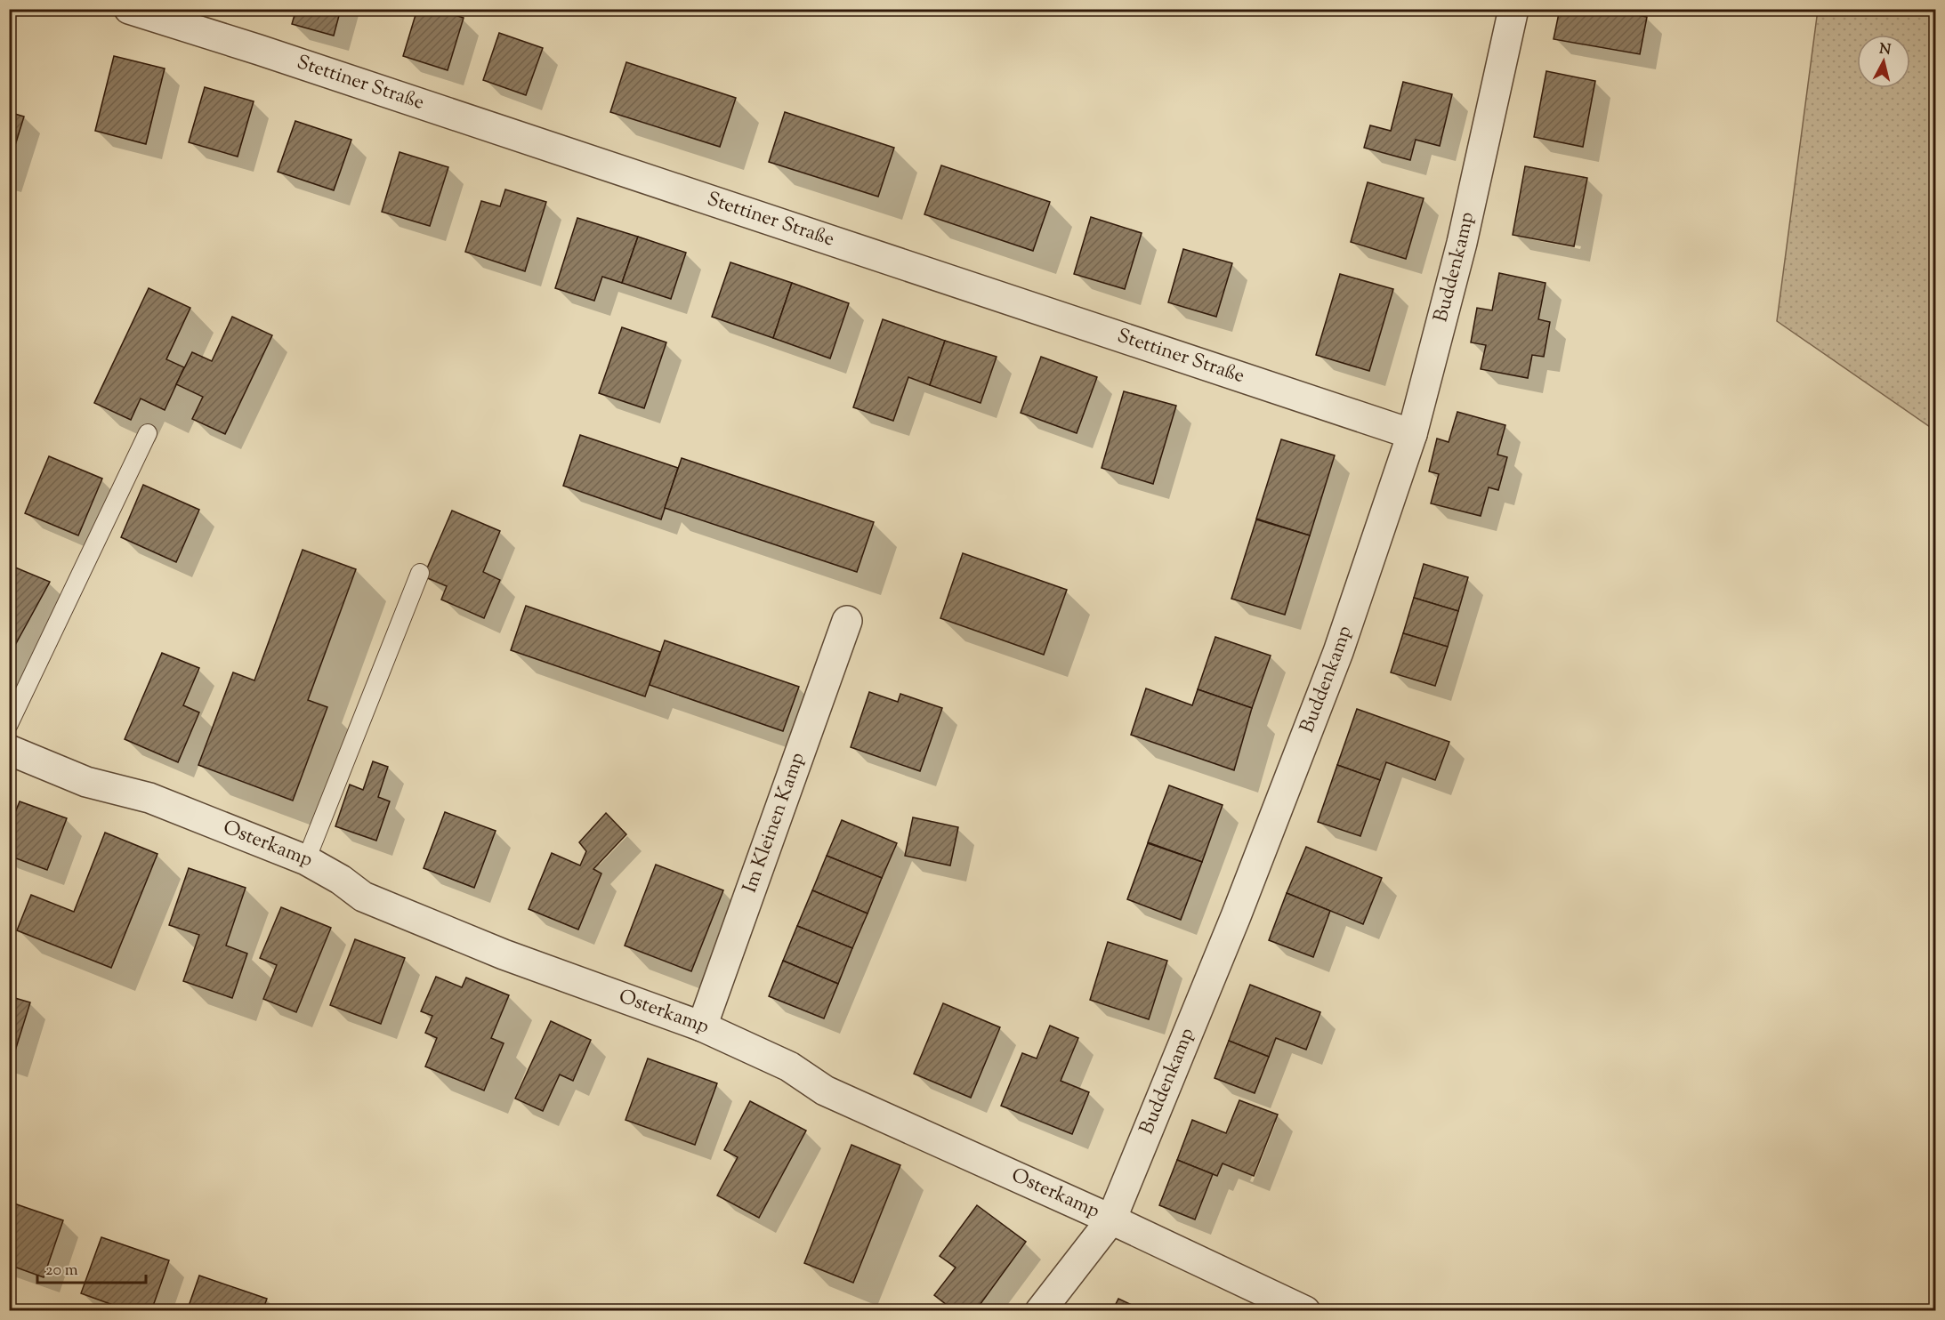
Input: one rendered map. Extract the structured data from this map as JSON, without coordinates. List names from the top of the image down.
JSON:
{
  "streets": {
    "street": [
      "Stettiner Straße",
      "Buddenkamp",
      "Im Kleinen Kamp",
      "Osterkamp"
    ]
  },
  "crossings": [
    ["Stettiner Straße", "Buddenkamp"],
    ["Buddenkamp", "Osterkamp"],
    ["Im Kleinen Kamp", "Osterkamp"]
  ],
  "scale_bar": "20 m",
  "north": "top"
}
